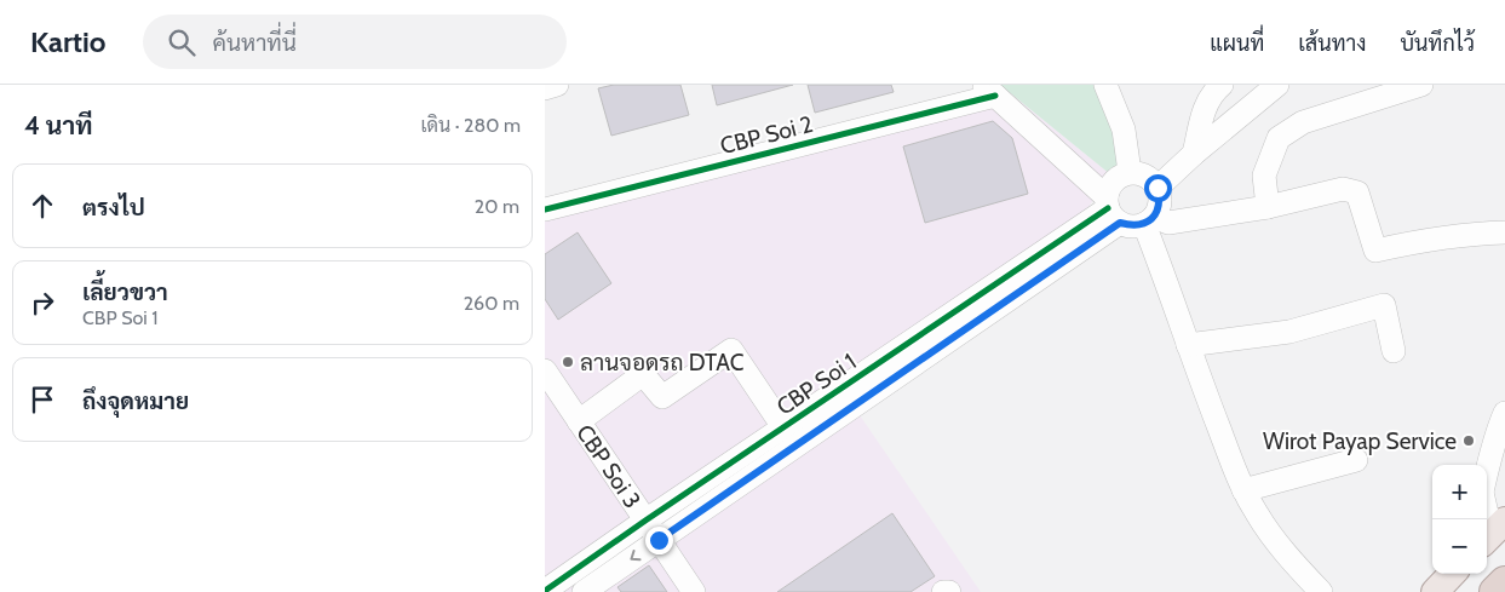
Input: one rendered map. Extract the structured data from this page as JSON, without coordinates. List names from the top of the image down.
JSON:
{
  "streets": {
    "street": ["CBP Soi 2", "CBP Soi 1", "CBP Soi 3"]
  },
  "crossings": [
    ["CBP Soi 1", "CBP Soi 3"]
  ],
  "places": ["ลานจอดรถ DTAC", "Wirot Payap Service"],
  "page": {
    "header": "Kartio",
    "search": "ค้นหาที่นี่",
    "nav": ["แผนที่", "เส้นทาง", "บันทึกไว้"],
    "heading": ["4 นาที", "เดิน · 280 m"],
    "list": [
      ["ตรงไป", "20 m"],
      ["เลี้ยวขวา", "CBP Soi 1", "260 m"],
      "ถึงจุดหมาย"
    ],
    "map_buttons": ["+", "−"]
  }
}
